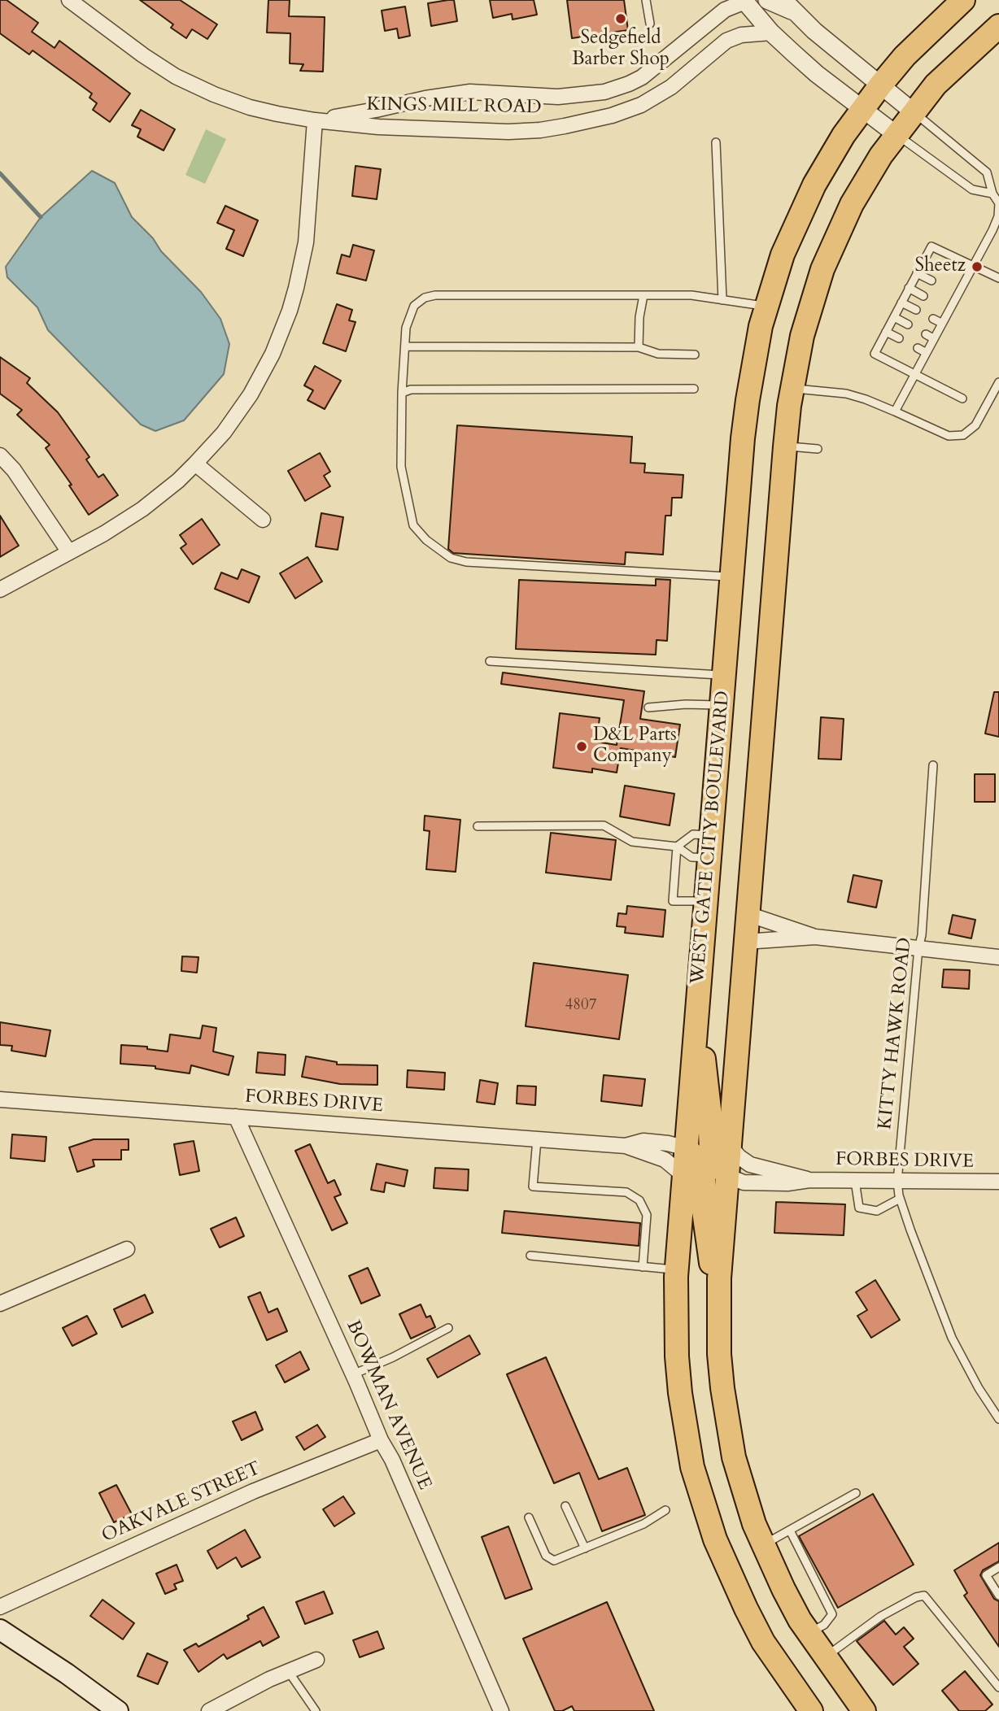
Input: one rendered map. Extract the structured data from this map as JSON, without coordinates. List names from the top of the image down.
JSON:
{
  "streets": {
    "main road": ["WEST GATE CITY BOULEVARD"],
    "street": [
      "KINGS MILL ROAD",
      "FORBES DRIVE",
      "BOWMAN AVENUE",
      "OAKVALE STREET"
    ],
    "lane": ["KITTY HAWK ROAD"]
  },
  "crossings": [
    ["WEST GATE CITY BOULEVARD", "FORBES DRIVE"],
    ["KITTY HAWK ROAD", "FORBES DRIVE"],
    ["FORBES DRIVE", "BOWMAN AVENUE"],
    ["BOWMAN AVENUE", "OAKVALE STREET"]
  ],
  "places": ["Sedgefield Barber Shop", "Sheetz", "D&L Parts Company"],
  "house_numbers": ["4807"]
}
